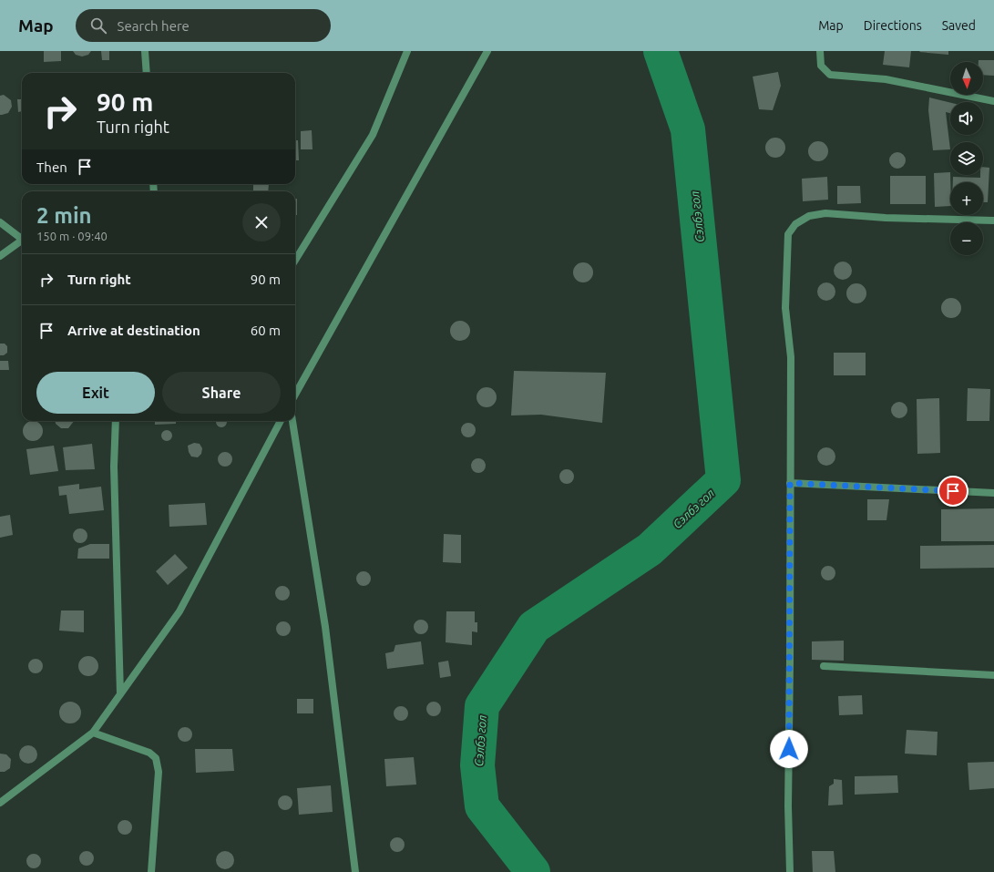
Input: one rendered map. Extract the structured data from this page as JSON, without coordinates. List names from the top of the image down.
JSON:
{
  "water": ["Сэлбэ гол"],
  "north": "bottom",
  "page": {
    "header": "Map",
    "search": "Search here",
    "nav": ["Map", "Directions", "Saved"],
    "map_buttons": ["+", "−"],
    "turn": ["90 m", "Turn right"],
    "then": "Then",
    "heading": ["2 min", "150 m · 09:40"],
    "list": [
      {
        "name": "Turn right",
        "value": "90 m"
      },
      {
        "name": "Arrive at destination",
        "value": "60 m"
      }
    ],
    "buttons": ["Exit", "Share"]
  }
}
